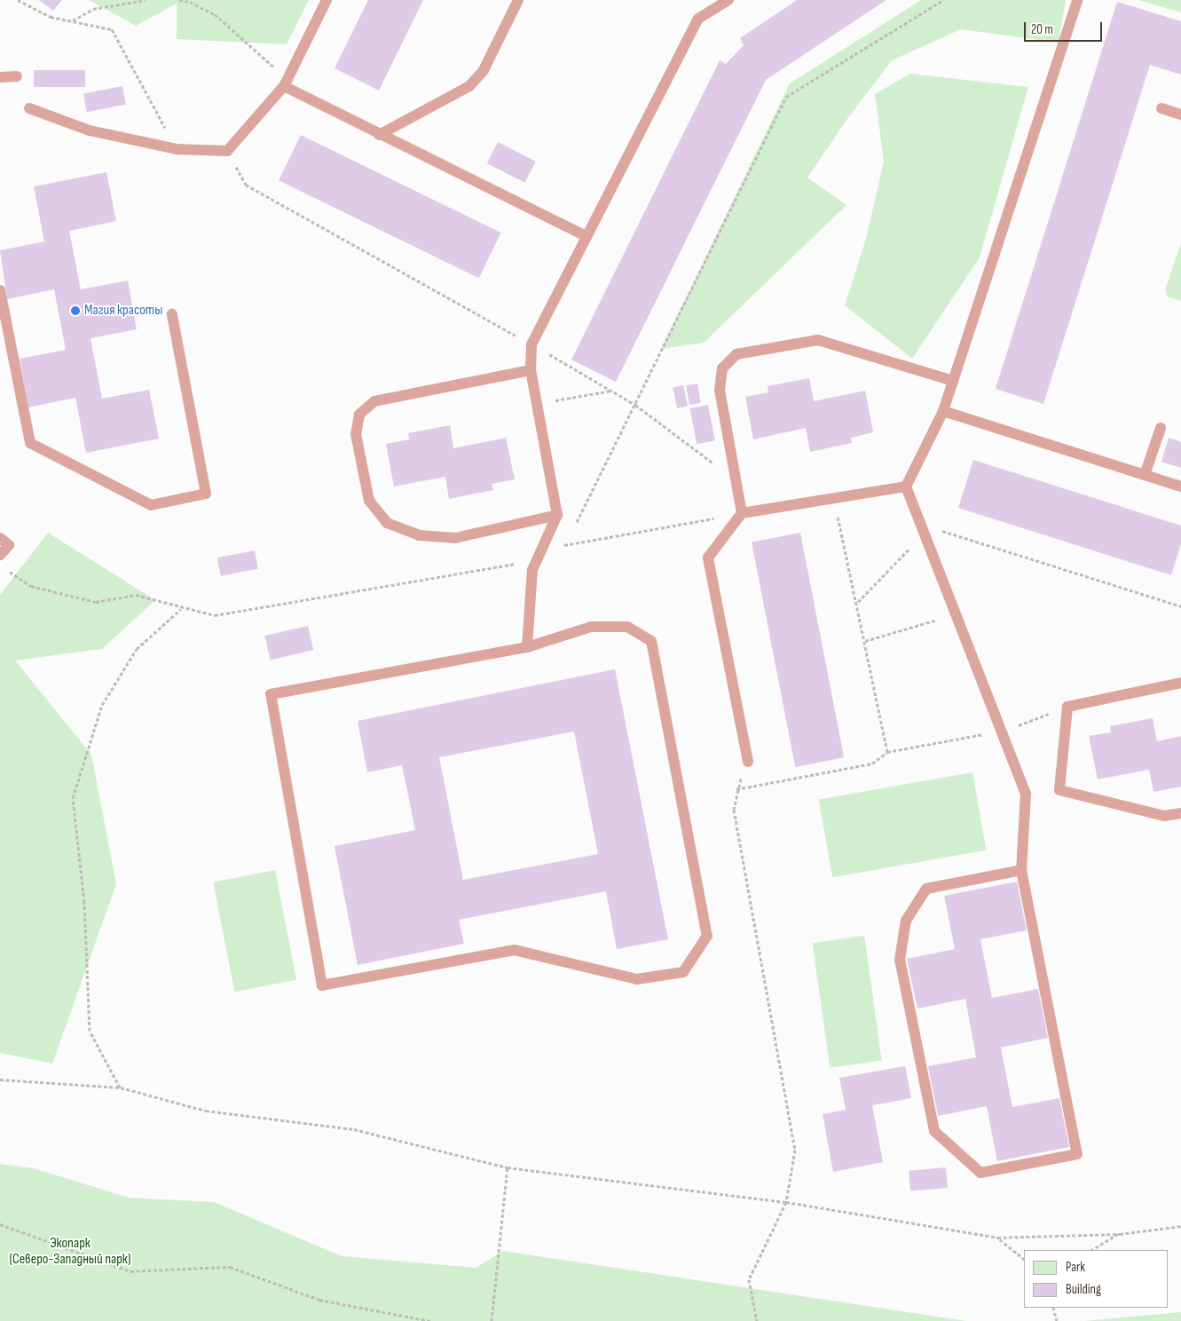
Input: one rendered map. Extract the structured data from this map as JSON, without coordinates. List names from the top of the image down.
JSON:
{
  "parks": ["Экопарк (Северо-Западный парк)"],
  "places": ["Магия красоты"],
  "legend": ["Park", "Building"],
  "scale_bar": "20 m"
}
